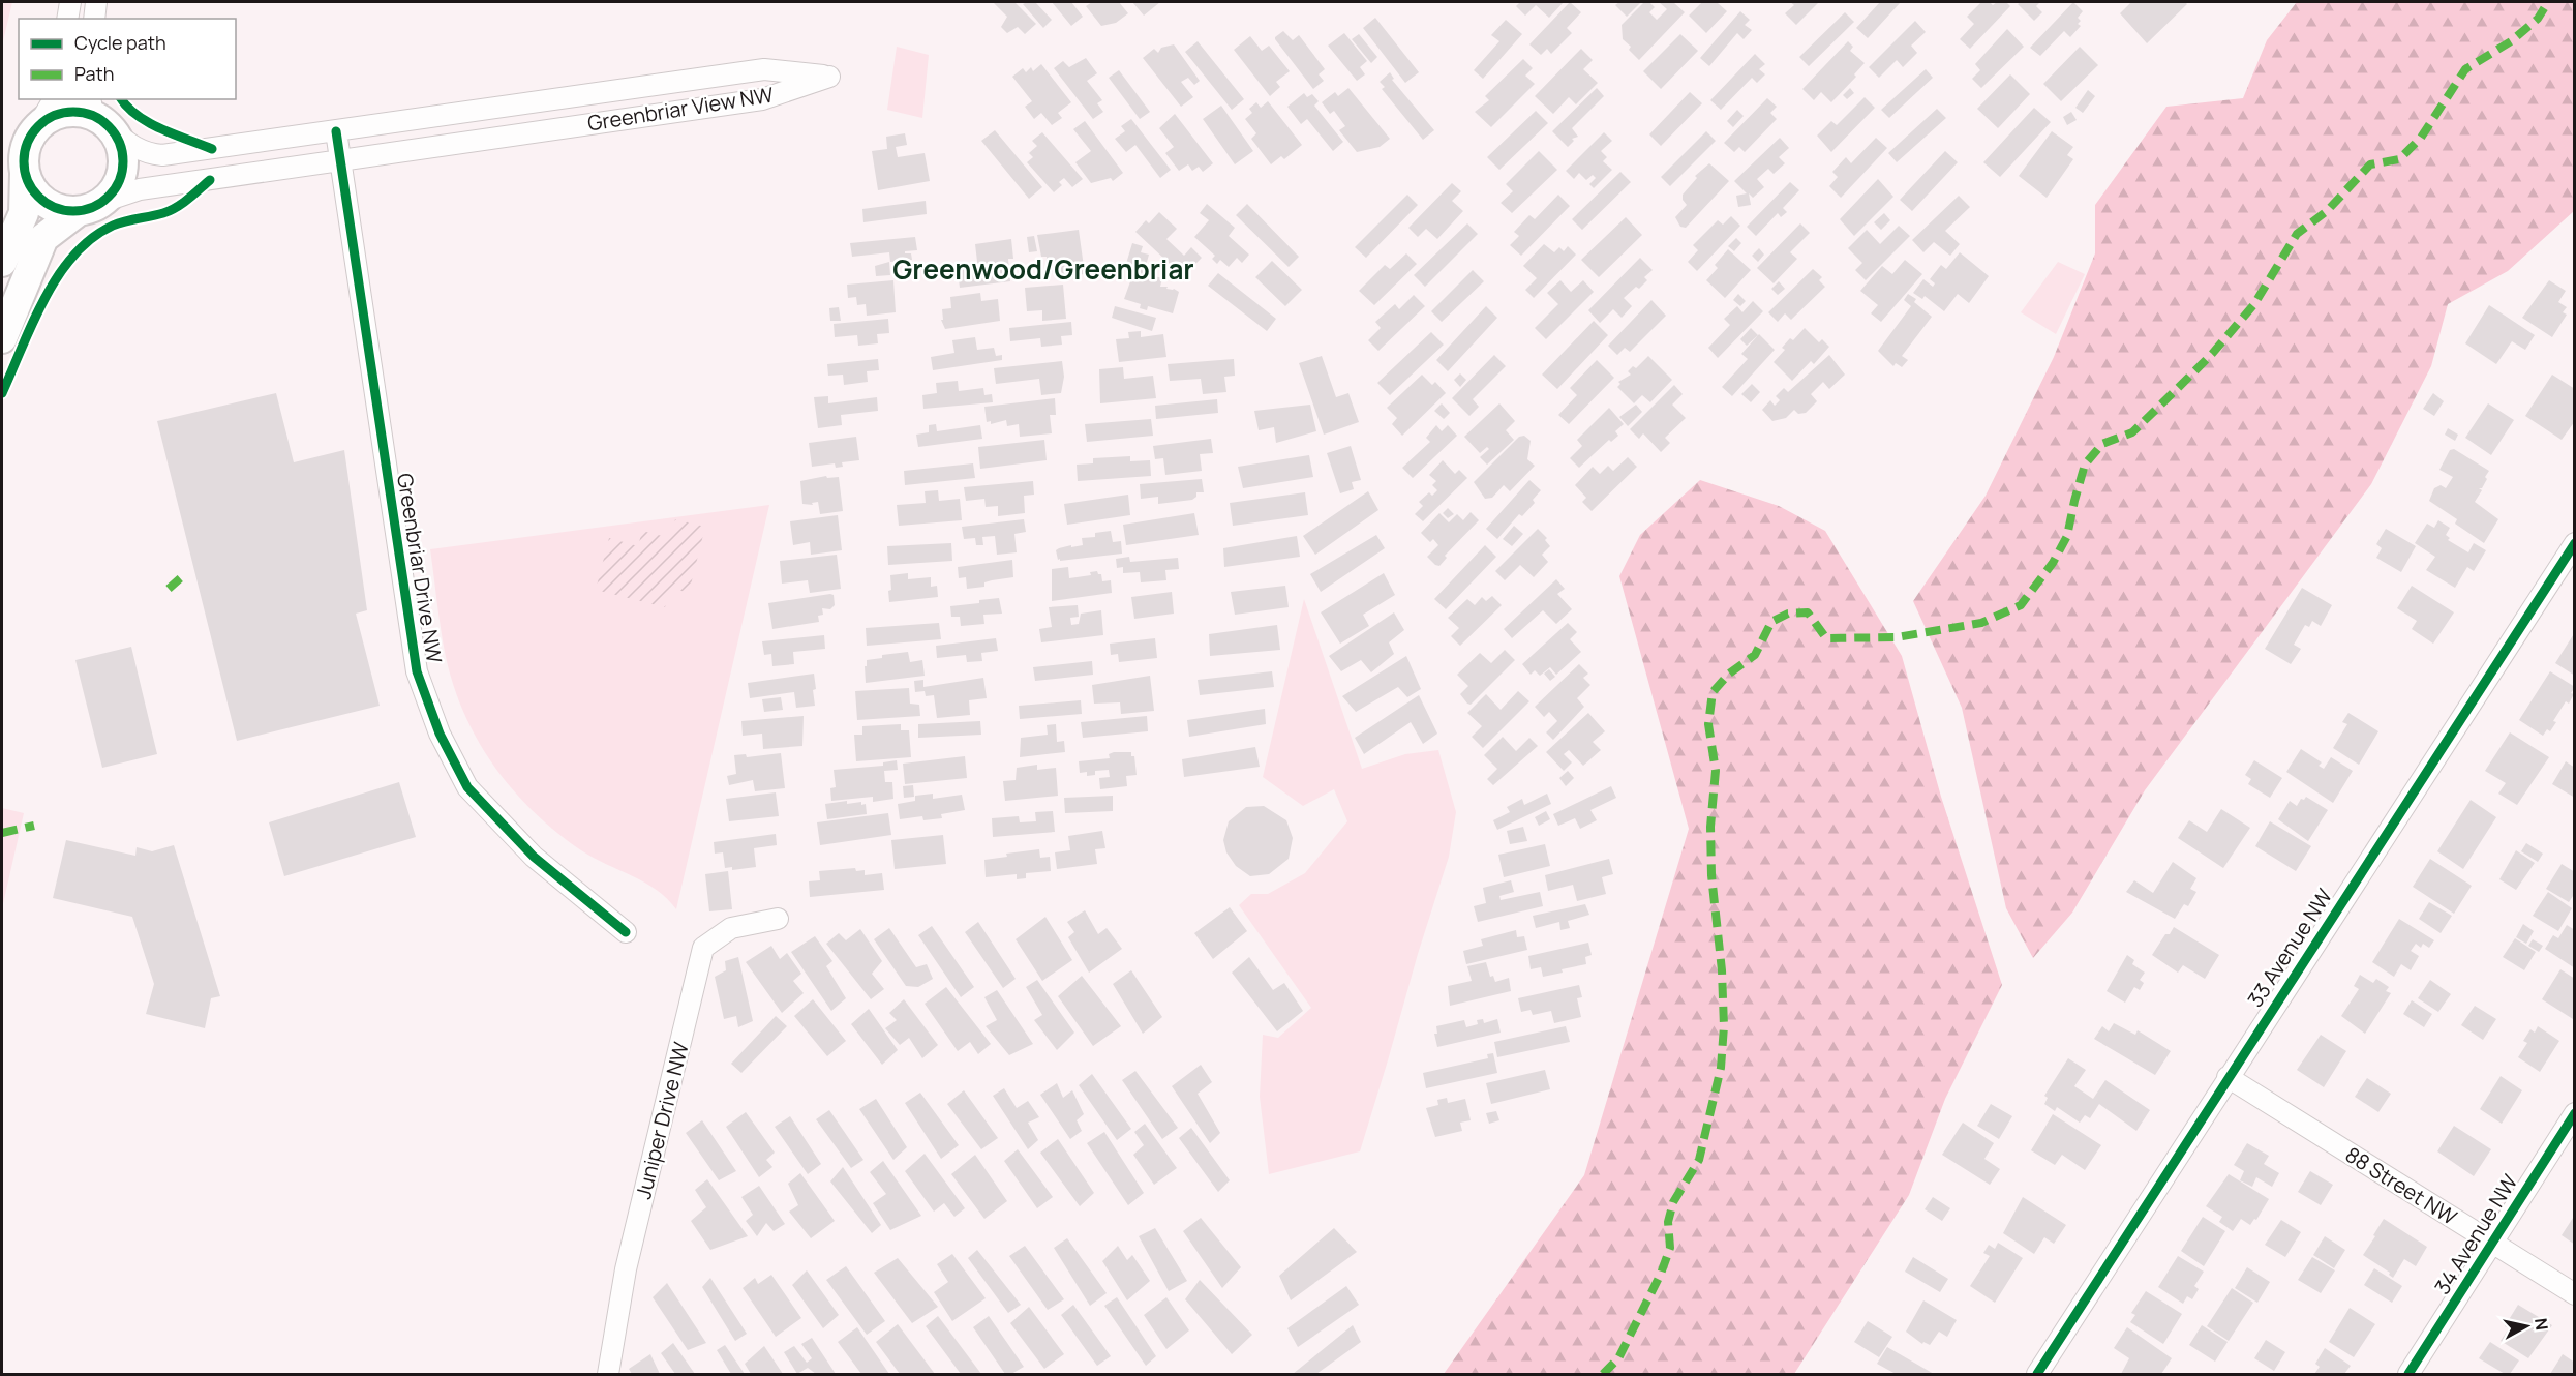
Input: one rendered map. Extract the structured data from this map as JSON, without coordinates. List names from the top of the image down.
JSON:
{
  "streets": {
    "street": [
      "Greenbriar View NW",
      "Greenbriar Drive NW",
      "33 Avenue NW",
      "Juniper Drive NW",
      "88 Street NW",
      "34 Avenue NW"
    ]
  },
  "crossings": [
    ["Greenbriar View NW", "Greenbriar Drive NW"],
    ["33 Avenue NW", "88 Street NW"],
    ["88 Street NW", "34 Avenue NW"]
  ],
  "districts": ["Greenwood/Greenbriar"],
  "legend": ["Cycle path", "Path"],
  "north": "right"
}
